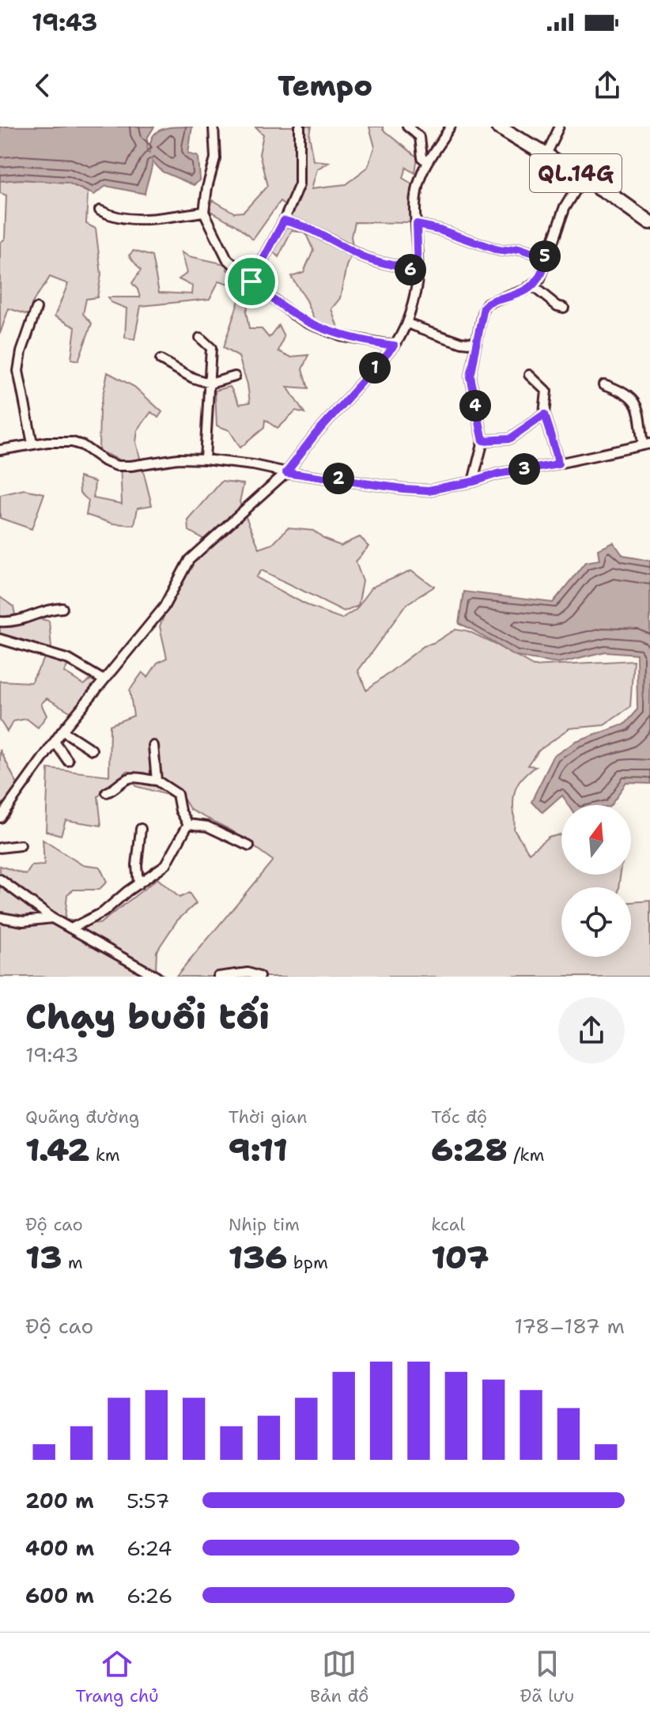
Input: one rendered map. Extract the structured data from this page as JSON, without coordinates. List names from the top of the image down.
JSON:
{
  "streets": {
    "main road": ["QL.14G"]
  },
  "north": "top",
  "page": {
    "status": "19:43",
    "header": "Tempo",
    "pins": [
      "5",
      "6",
      "1",
      "4",
      "3",
      "2"
    ],
    "heading": ["Chạy buổi tối", "19:43"],
    "stats": [
      ["Quãng đường", "1.42 km"],
      ["Thời gian", "9:11"],
      ["Tốc độ", "6:28 /km"],
      ["Độ cao", "13 m"],
      ["Nhịp tim", "136 bpm"],
      ["kcal", "107"]
    ],
    "chart": ["Độ cao", "178–187 m"],
    "list": [
      {
        "name": "200 m",
        "note": "5:57"
      },
      {
        "name": "400 m",
        "note": "6:24"
      },
      {
        "name": "600 m",
        "note": "6:26"
      }
    ],
    "tabs": ["Trang chủ", "Bản đồ", "Đã lưu"]
  }
}
